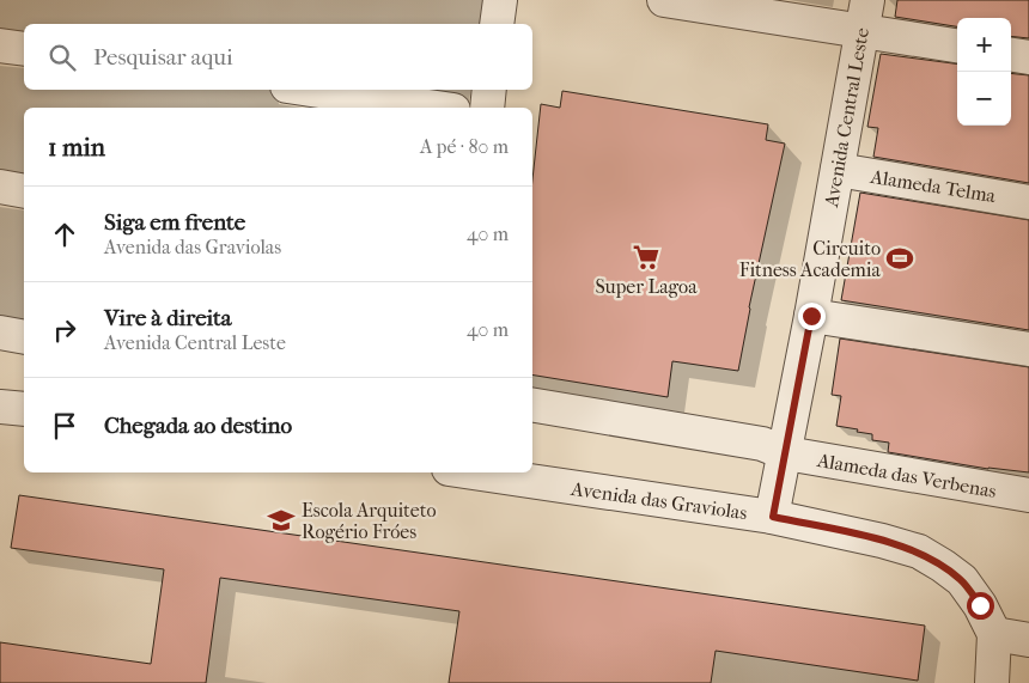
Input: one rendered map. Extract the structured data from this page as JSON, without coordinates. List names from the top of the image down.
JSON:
{
  "streets": {
    "street": [
      "Avenida Central Leste",
      "Alameda Telma",
      "Alameda das Verbenas",
      "Avenida das Graviolas"
    ]
  },
  "crossings": [
    ["Avenida Central Leste", "Alameda Telma"],
    ["Avenida Central Leste", "Alameda das Verbenas"],
    ["Avenida Central Leste", "Avenida das Graviolas"]
  ],
  "places": {
    "supermarket": ["Super Lagoa"],
    "sports": ["Circuito Fitness Academia"],
    "school or university": ["Escola Arquiteto Rogério Fróes"]
  },
  "page": {
    "map_buttons": ["+", "−"],
    "search": "Pesquisar aqui",
    "heading": ["1 min", "A pé · 80 m"],
    "list": [
      ["Siga em frente", "Avenida das Graviolas", "40 m"],
      ["Vire à direita", "Avenida Central Leste", "40 m"],
      "Chegada ao destino"
    ]
  }
}
